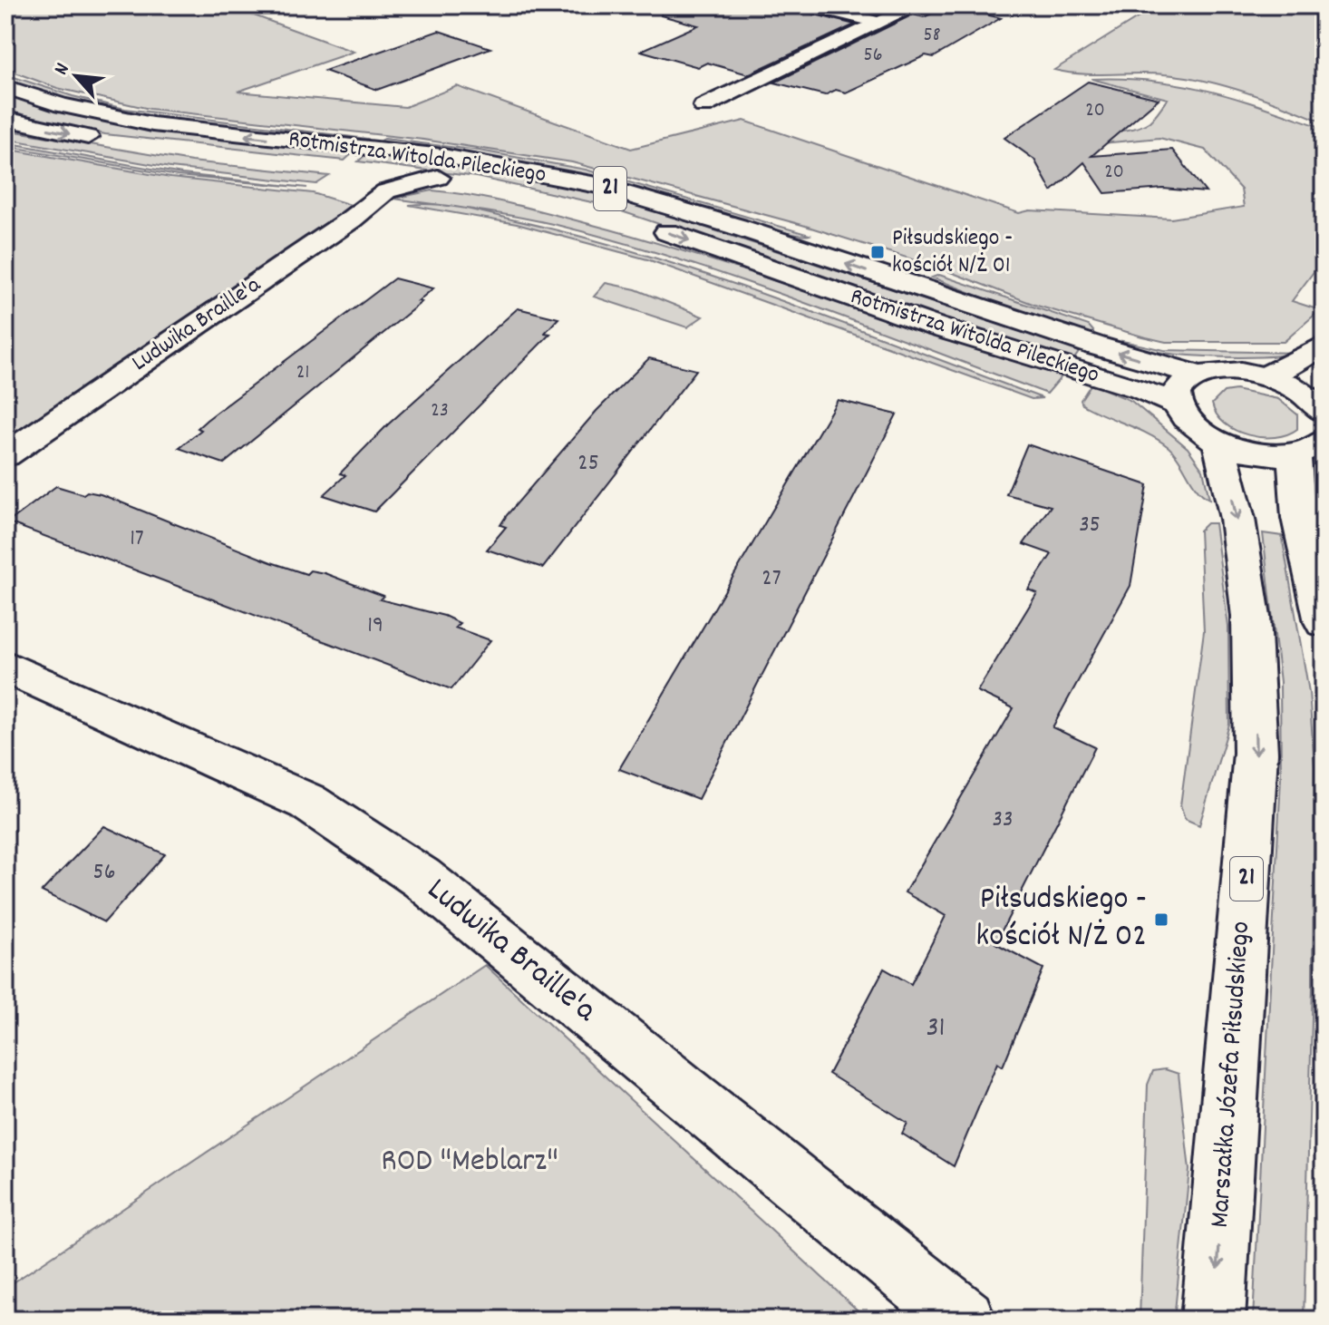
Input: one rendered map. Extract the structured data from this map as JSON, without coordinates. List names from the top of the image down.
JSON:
{
  "streets": {
    "main road": [
      "Rotmistrza Witolda Pileckiego",
      "21",
      "Ludwika Braille'a",
      "Marszałka Józefa Piłsudskiego"
    ]
  },
  "crossings": [
    ["Rotmistrza Witolda Pileckiego", "21"],
    ["Rotmistrza Witolda Pileckiego", "Ludwika Braille'a"],
    ["21", "Marszałka Józefa Piłsudskiego"]
  ],
  "one_way": ["Marszałka Józefa Piłsudskiego"],
  "parks": ["ROD \"Meblarz\""],
  "places": {
    "transit": ["Piłsudskiego - kościół N/Ż 01", "Piłsudskiego - kościół N/Ż 02"]
  },
  "house_numbers": [
    "58",
    "56",
    "20",
    "20",
    "21",
    "23",
    "25",
    "35",
    "17",
    "27",
    "19",
    "33",
    "56",
    "31"
  ],
  "north": "top left"
}
